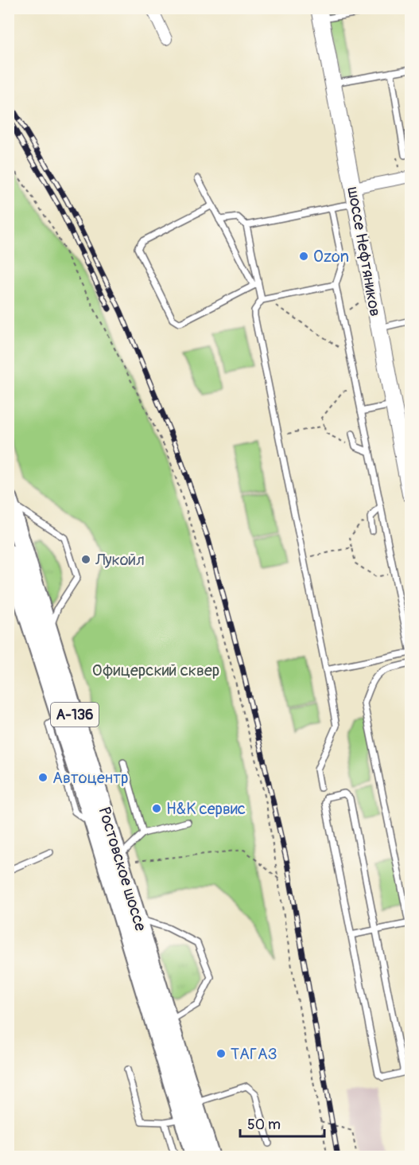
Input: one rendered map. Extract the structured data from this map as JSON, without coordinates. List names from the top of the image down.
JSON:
{
  "streets": {
    "main road": ["шоссе Нефтяников", "А-136", "Ростовское шоссе"]
  },
  "parks": ["Офицерский сквер"],
  "places": [
    "Ozon",
    "Лукойл",
    "Автоцентр",
    "H&K сервис",
    "ТАГАЗ"
  ],
  "scale_bar": "50 m"
}
